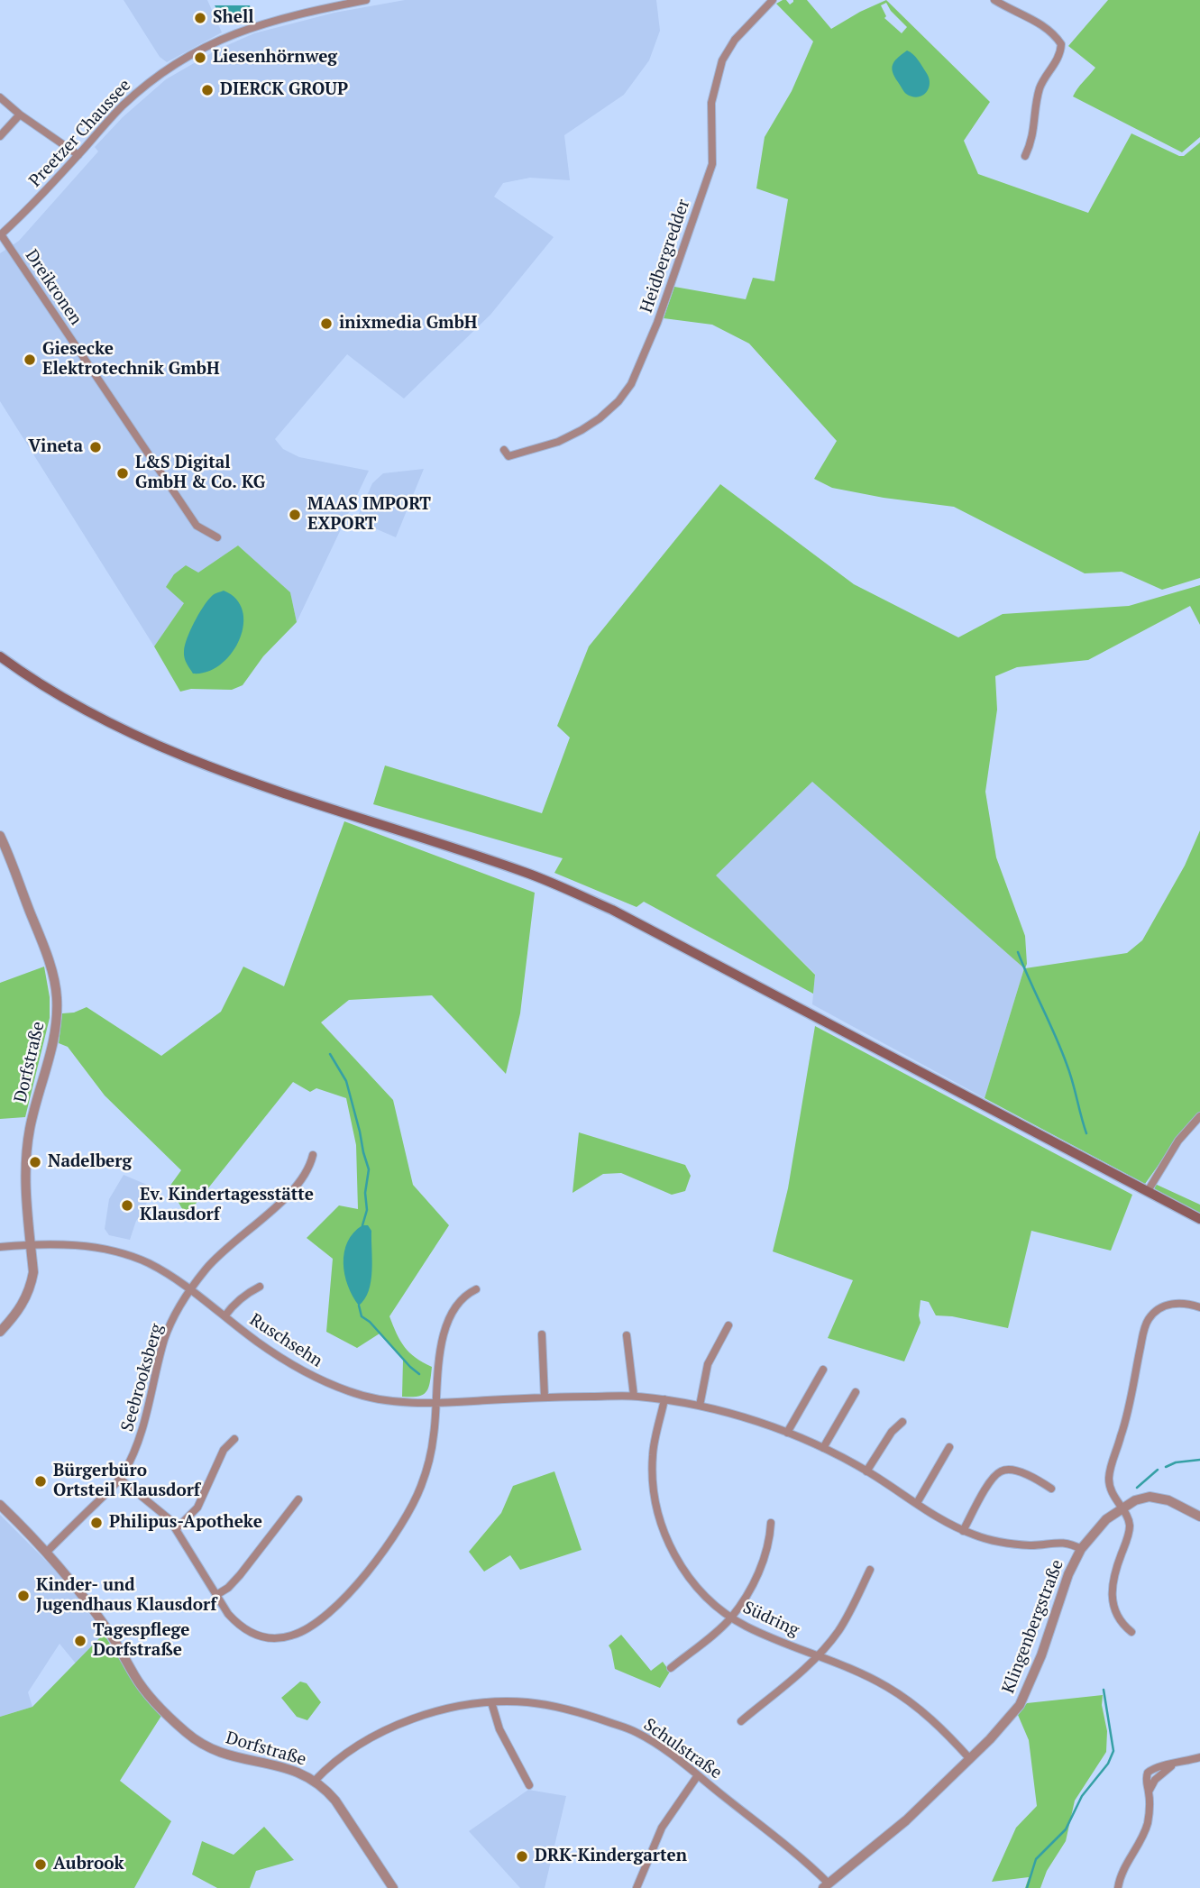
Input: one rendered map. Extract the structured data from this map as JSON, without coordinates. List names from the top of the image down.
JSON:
{
  "streets": {
    "street": [
      "Preetzer Chaussee",
      "Heidbergredder",
      "Dreikronen",
      "Dorfstraße",
      "Ruschsehn",
      "Seebrooksberg",
      "Südring",
      "Klingenbergstraße",
      "Schulstraße"
    ]
  },
  "crossings": [
    ["Preetzer Chaussee", "Dreikronen"],
    ["Dorfstraße", "Ruschsehn"],
    ["Dorfstraße", "Seebrooksberg"],
    ["Dorfstraße", "Schulstraße"],
    ["Ruschsehn", "Seebrooksberg"],
    ["Südring", "Klingenbergstraße"],
    ["Klingenbergstraße", "Schulstraße"]
  ],
  "places": [
    "Shell",
    "Liesenhörnweg",
    "DIERCK GROUP",
    "inixmedia GmbH",
    "Giesecke Elektrotechnik GmbH",
    "Vineta",
    "L&S Digital GmbH & Co. KG",
    "MAAS IMPORT EXPORT",
    "Nadelberg",
    "Ev. Kindertagesstätte Klausdorf",
    "Bürgerbüro Ortsteil Klausdorf",
    "Philipus-Apotheke",
    "Kinder- und Jugendhaus Klausdorf",
    "Tagespflege Dorfstraße",
    "DRK-Kindergarten",
    "Aubrook"
  ]
}
